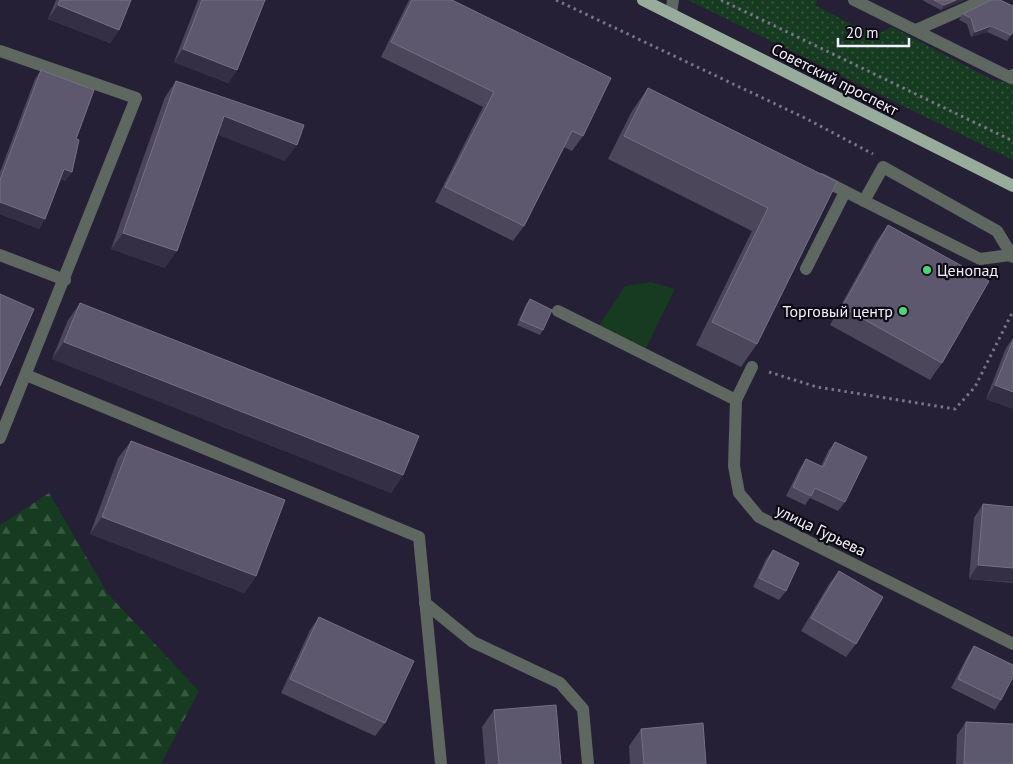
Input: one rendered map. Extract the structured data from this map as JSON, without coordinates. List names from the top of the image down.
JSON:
{
  "streets": {
    "main road": ["Советский проспект"],
    "street": ["улица Гурьева"]
  },
  "places": ["Ценопад", "Торговый центр"],
  "scale_bar": "20 m"
}
